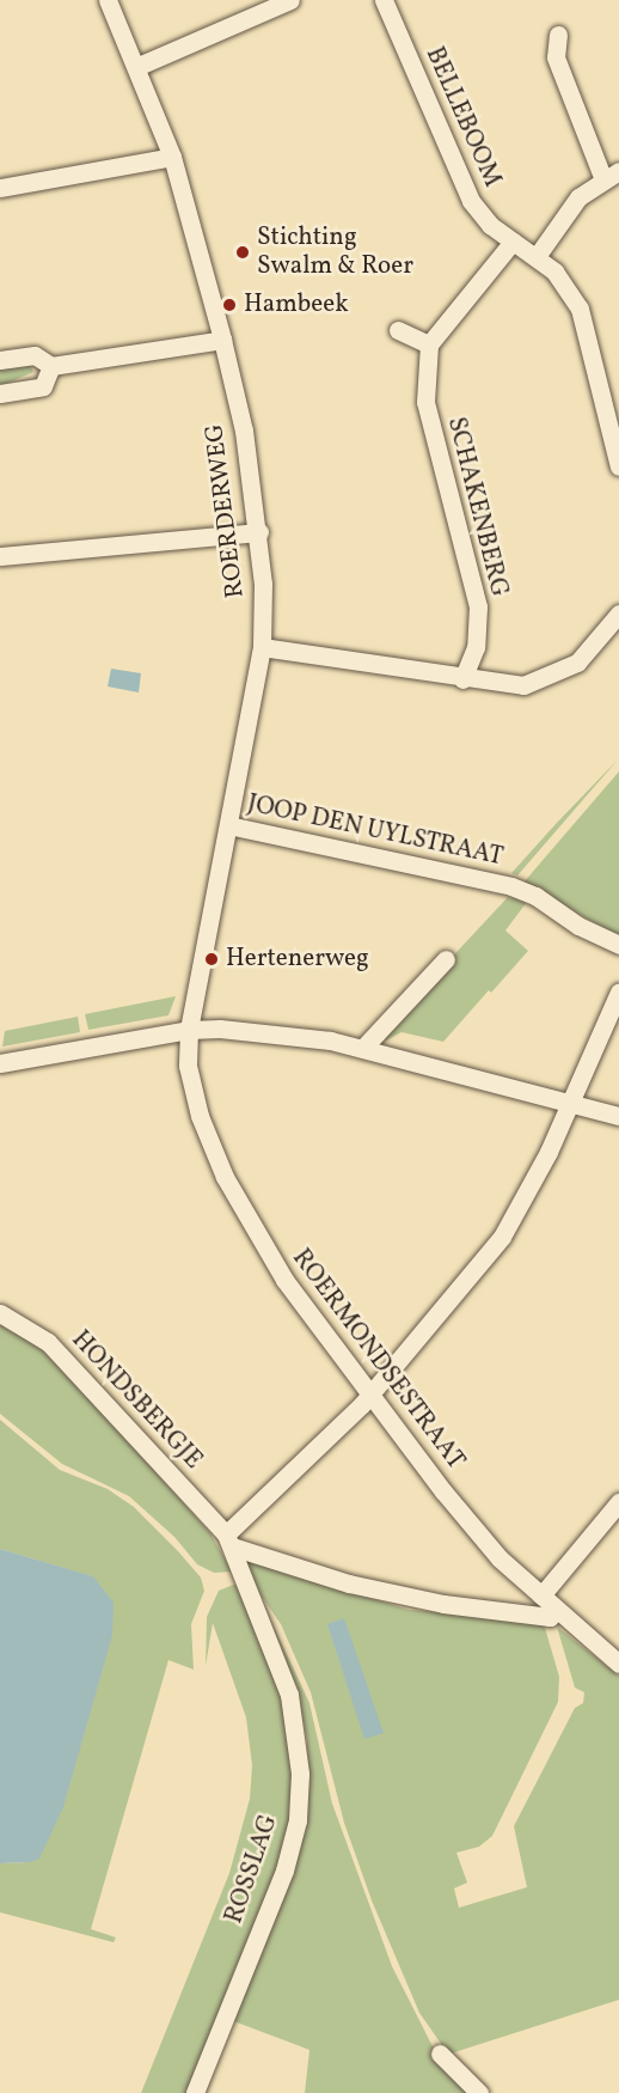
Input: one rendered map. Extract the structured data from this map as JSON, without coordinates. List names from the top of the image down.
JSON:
{
  "streets": {
    "street": [
      "BELLEBOOM",
      "SCHAKENBERG",
      "ROERDERWEG",
      "JOOP DEN UYLSTRAAT",
      "ROERMONDSESTRAAT",
      "HONDSBERGJE",
      "ROSSLAG"
    ]
  },
  "crossings": [
    ["ROERDERWEG", "JOOP DEN UYLSTRAAT"],
    ["ROERDERWEG", "ROERMONDSESTRAAT"],
    ["HONDSBERGJE", "ROSSLAG"]
  ],
  "places": ["Stichting Swalm & Roer", "Hambeek", "Hertenerweg"]
}
